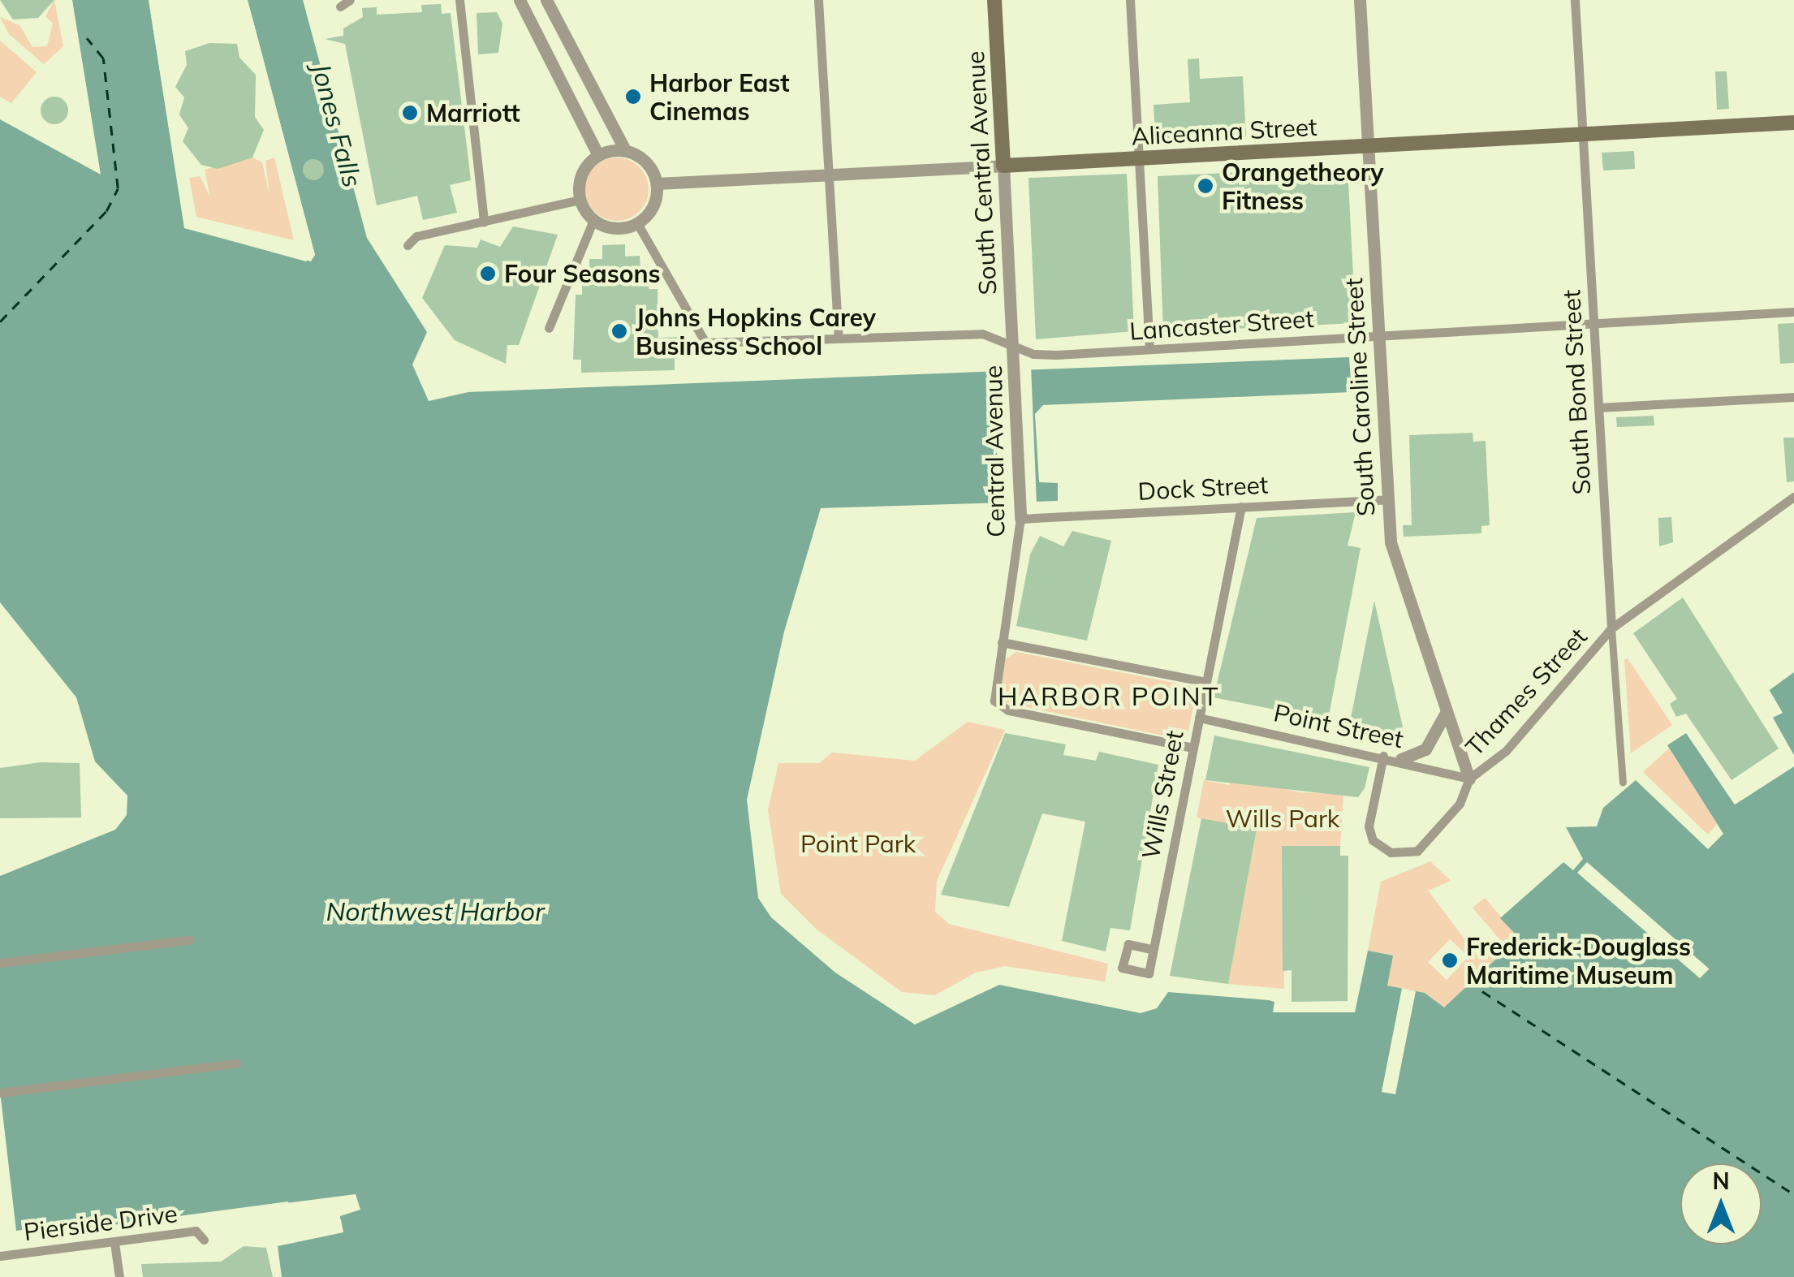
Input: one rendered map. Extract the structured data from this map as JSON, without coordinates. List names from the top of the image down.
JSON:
{
  "streets": {
    "main road": ["Aliceanna Street", "South Central Avenue"],
    "street": [
      "Lancaster Street",
      "South Bond Street",
      "South Caroline Street",
      "Central Avenue",
      "Dock Street",
      "Thames Street",
      "Point Street",
      "Wills Street",
      "Pierside Drive"
    ]
  },
  "crossings": [
    ["Aliceanna Street", "South Central Avenue"],
    ["Aliceanna Street", "Lancaster Street"],
    ["Aliceanna Street", "South Bond Street"],
    ["Aliceanna Street", "South Caroline Street"],
    ["South Central Avenue", "Lancaster Street"],
    ["South Central Avenue", "Central Avenue"],
    ["Lancaster Street", "South Bond Street"],
    ["Lancaster Street", "South Caroline Street"],
    ["Lancaster Street", "Central Avenue"],
    ["South Bond Street", "Thames Street"],
    ["South Caroline Street", "Dock Street"],
    ["South Caroline Street", "Thames Street"],
    ["South Caroline Street", "Point Street"],
    ["Central Avenue", "Dock Street"],
    ["Central Avenue", "Wills Street"],
    ["Dock Street", "Wills Street"],
    ["Thames Street", "Point Street"],
    ["Point Street", "Wills Street"]
  ],
  "districts": ["HARBOR POINT"],
  "water": ["Jones Falls", "Northwest Harbor"],
  "parks": ["Wills Park", "Point Park"],
  "places": [
    "Harbor East Cinemas",
    "Marriott",
    "Orangetheory Fitness",
    "Four Seasons",
    "Johns Hopkins Carey Business School",
    "Frederick-Douglass Maritime Museum"
  ],
  "north": "top"
}
